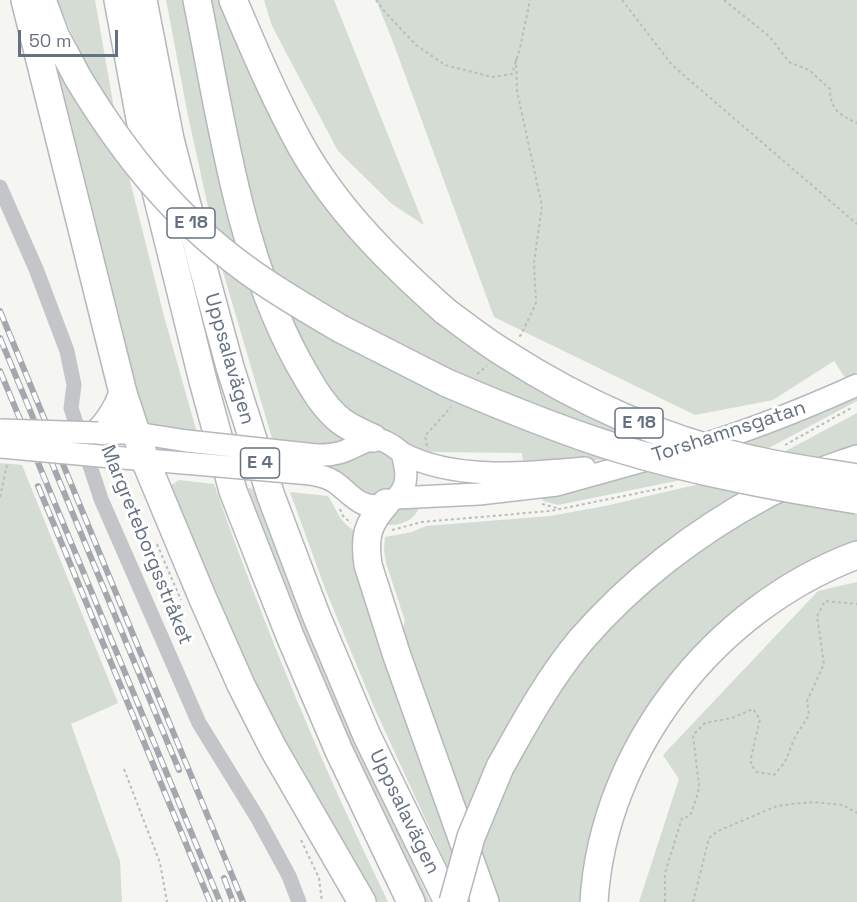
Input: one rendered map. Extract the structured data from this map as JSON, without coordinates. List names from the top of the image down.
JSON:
{
  "streets": {
    "highway": ["E 18", "Uppsalavägen", "E 4"],
    "street": ["Torshamnsgatan", "Margreteborgsstråket"]
  },
  "scale_bar": "50 m"
}
